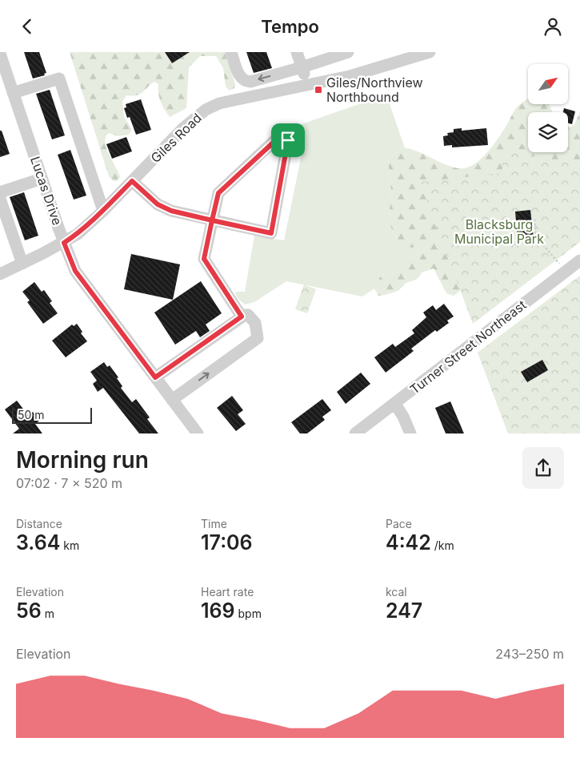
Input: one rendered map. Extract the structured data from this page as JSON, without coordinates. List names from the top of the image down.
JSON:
{
  "streets": {
    "street": ["Giles Road", "Lucas Drive", "Turner Street Northeast"]
  },
  "crossings": [
    ["Giles Road", "Lucas Drive"]
  ],
  "parks": ["Blacksburg Municipal Park"],
  "places": {
    "transit": ["Giles/Northview Northbound"]
  },
  "scale_bar": "50 m",
  "north": "top right",
  "page": {
    "header": "Tempo",
    "scale": "50 m",
    "heading": ["Morning run", "07:02 · 7 × 520 m"],
    "stats": [
      ["Distance", "3.64 km"],
      ["Time", "17:06"],
      ["Pace", "4:42 /km"],
      ["Elevation", "56 m"],
      ["Heart rate", "169 bpm"],
      ["kcal", "247"]
    ],
    "chart": ["Elevation", "243–250 m"]
  }
}
